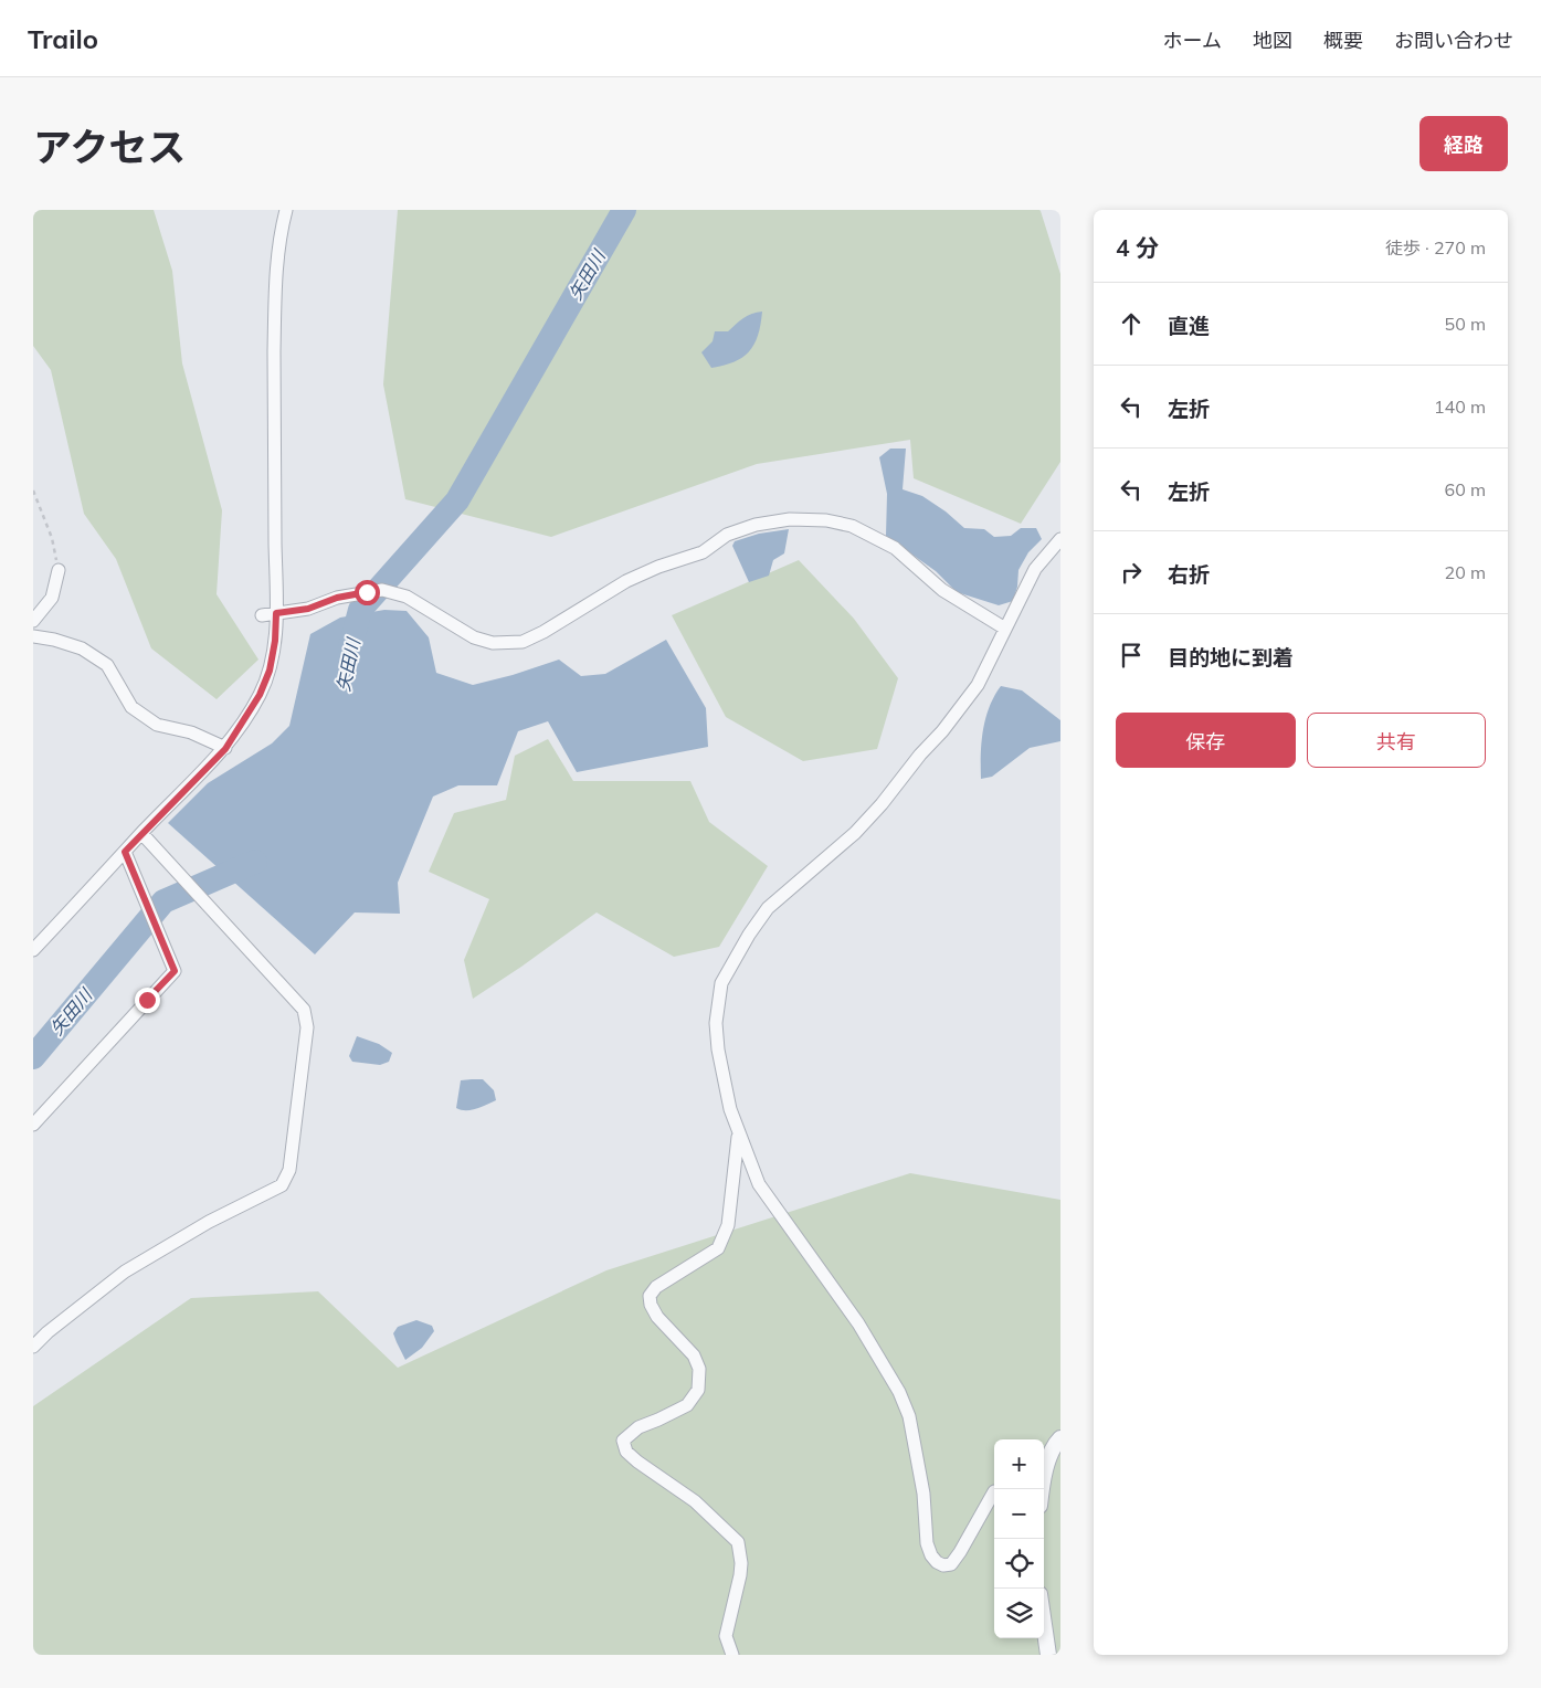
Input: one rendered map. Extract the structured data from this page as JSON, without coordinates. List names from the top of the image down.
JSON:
{
  "water": ["矢田川"],
  "page": {
    "header": "Trailo",
    "nav": [
      "ホーム",
      "地図",
      "概要",
      "お問い合わせ"
    ],
    "title": "アクセス",
    "buttons": [
      "経路",
      ["保存", "共有"]
    ],
    "heading": ["4 分", "徒歩 · 270 m"],
    "list": [
      ["直進", "50 m"],
      ["左折", "140 m"],
      ["左折", "60 m"],
      ["右折", "20 m"],
      "目的地に到着"
    ],
    "map_buttons": ["+", "−"]
  }
}
